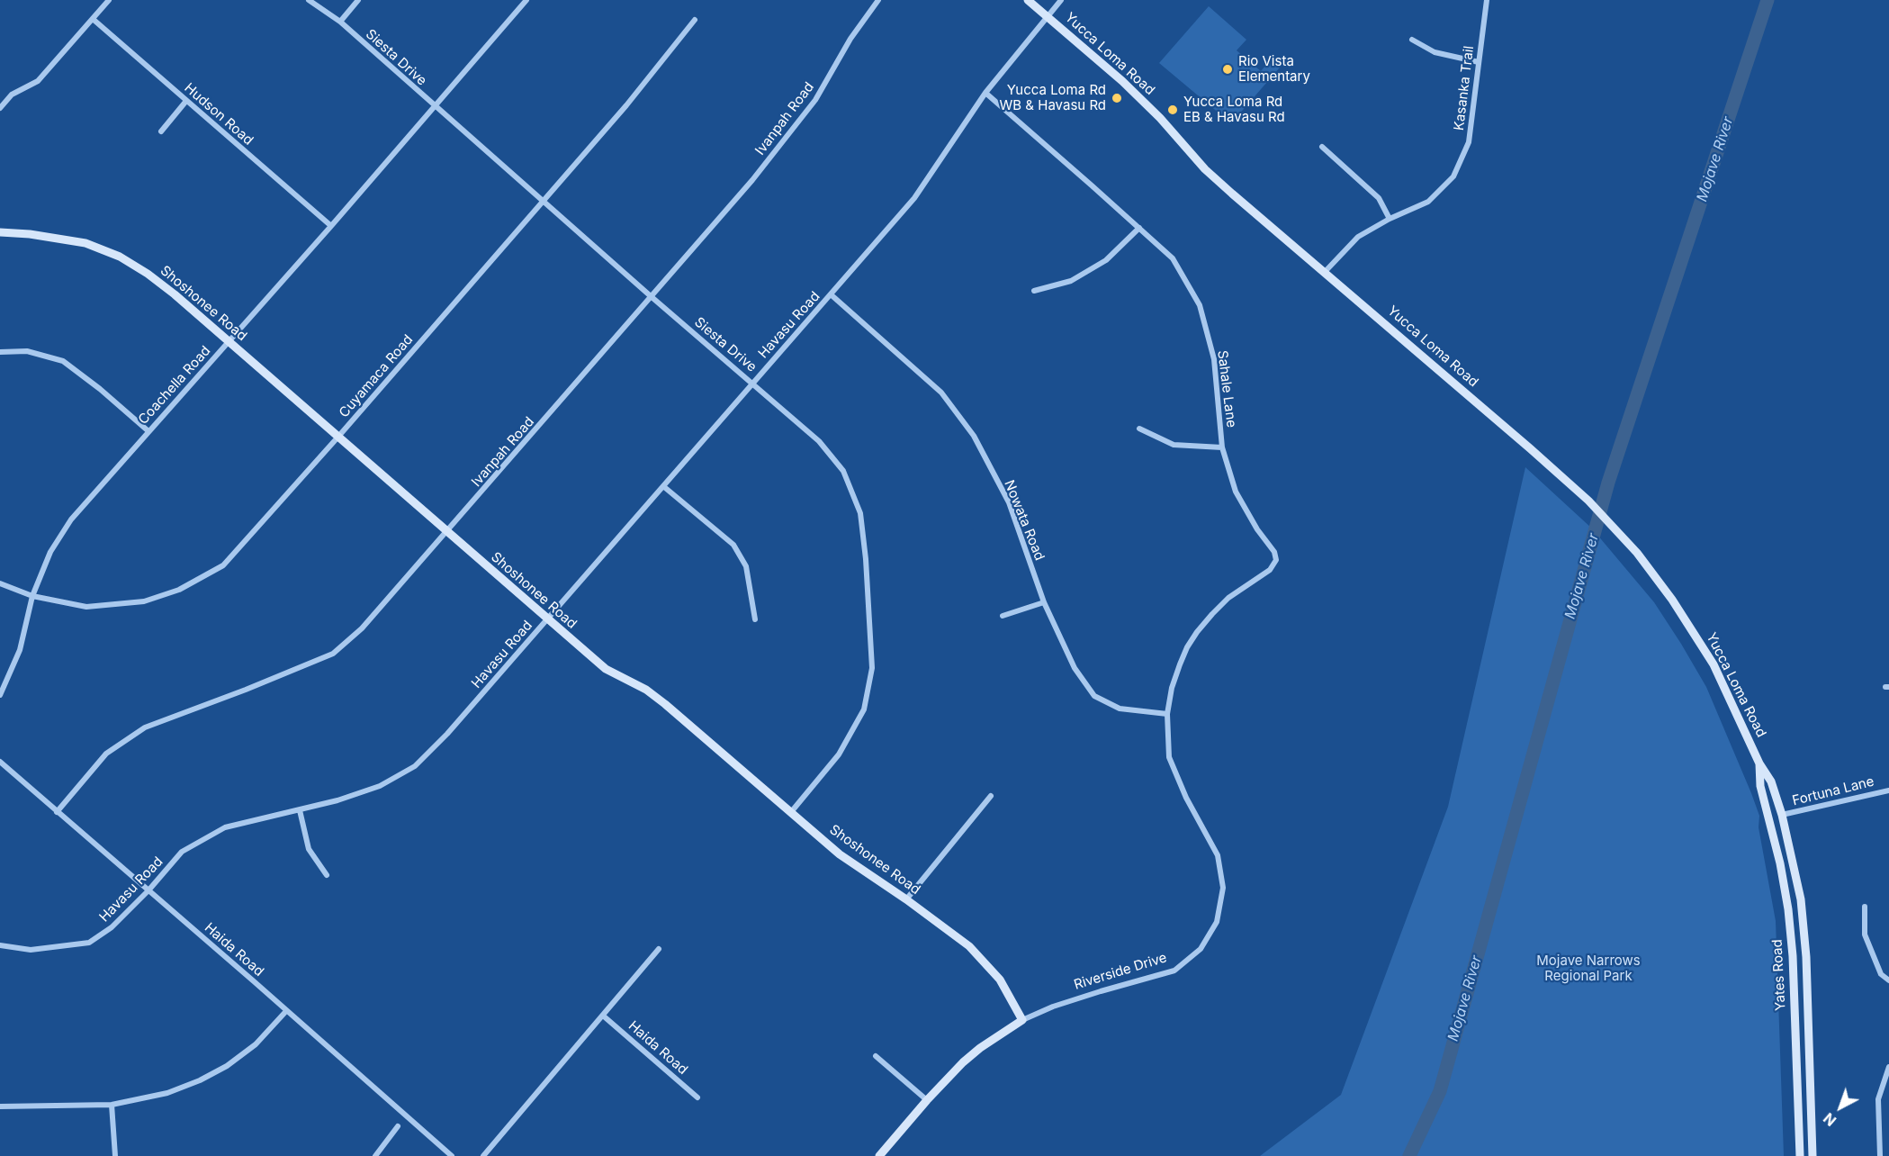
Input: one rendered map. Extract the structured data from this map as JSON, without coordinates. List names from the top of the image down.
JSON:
{
  "streets": {
    "main road": [
      "Yucca Loma Road",
      "Shoshonee Road",
      "Riverside Drive",
      "Yates Road"
    ],
    "street": [
      "Siesta Drive",
      "Kasanka Trail",
      "Hudson Road",
      "Ivanpah Road",
      "Havasu Road",
      "Cuyamaca Road",
      "Coachella Road",
      "Sahale Lane",
      "Nowata Road",
      "Fortuna Lane",
      "Haida Road"
    ]
  },
  "crossings": [
    ["Yucca Loma Road", "Kasanka Trail"],
    ["Yucca Loma Road", "Havasu Road"],
    ["Yucca Loma Road", "Yates Road"],
    ["Siesta Drive", "Ivanpah Road"],
    ["Siesta Drive", "Shoshonee Road"],
    ["Siesta Drive", "Havasu Road"],
    ["Siesta Drive", "Cuyamaca Road"],
    ["Siesta Drive", "Coachella Road"],
    ["Hudson Road", "Coachella Road"],
    ["Ivanpah Road", "Shoshonee Road"],
    ["Ivanpah Road", "Haida Road"],
    ["Shoshonee Road", "Havasu Road"],
    ["Shoshonee Road", "Cuyamaca Road"],
    ["Shoshonee Road", "Coachella Road"],
    ["Shoshonee Road", "Riverside Drive"],
    ["Havasu Road", "Sahale Lane"],
    ["Havasu Road", "Nowata Road"],
    ["Havasu Road", "Haida Road"],
    ["Cuyamaca Road", "Coachella Road"],
    ["Sahale Lane", "Riverside Drive"],
    ["Nowata Road", "Riverside Drive"],
    ["Fortuna Lane", "Yates Road"]
  ],
  "water": ["Mojave River"],
  "parks": ["Mojave Narrows Regional Park"],
  "places": ["Rio Vista Elementary", "Yucca Loma Rd WB & Havasu Rd", "Yucca Loma Rd EB & Havasu Rd"],
  "north": "bottom left"
}
